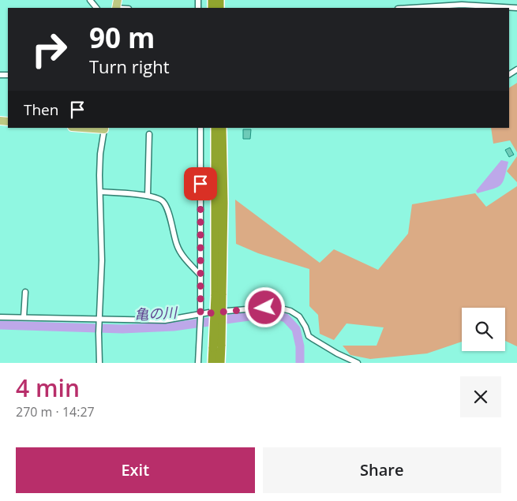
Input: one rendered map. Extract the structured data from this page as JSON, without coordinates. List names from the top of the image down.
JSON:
{
  "water": ["亀の川"],
  "page": {
    "turn": ["90 m", "Turn right"],
    "then": "Then",
    "heading": ["4 min", "270 m · 14:27"],
    "buttons": ["Exit", "Share"]
  }
}
